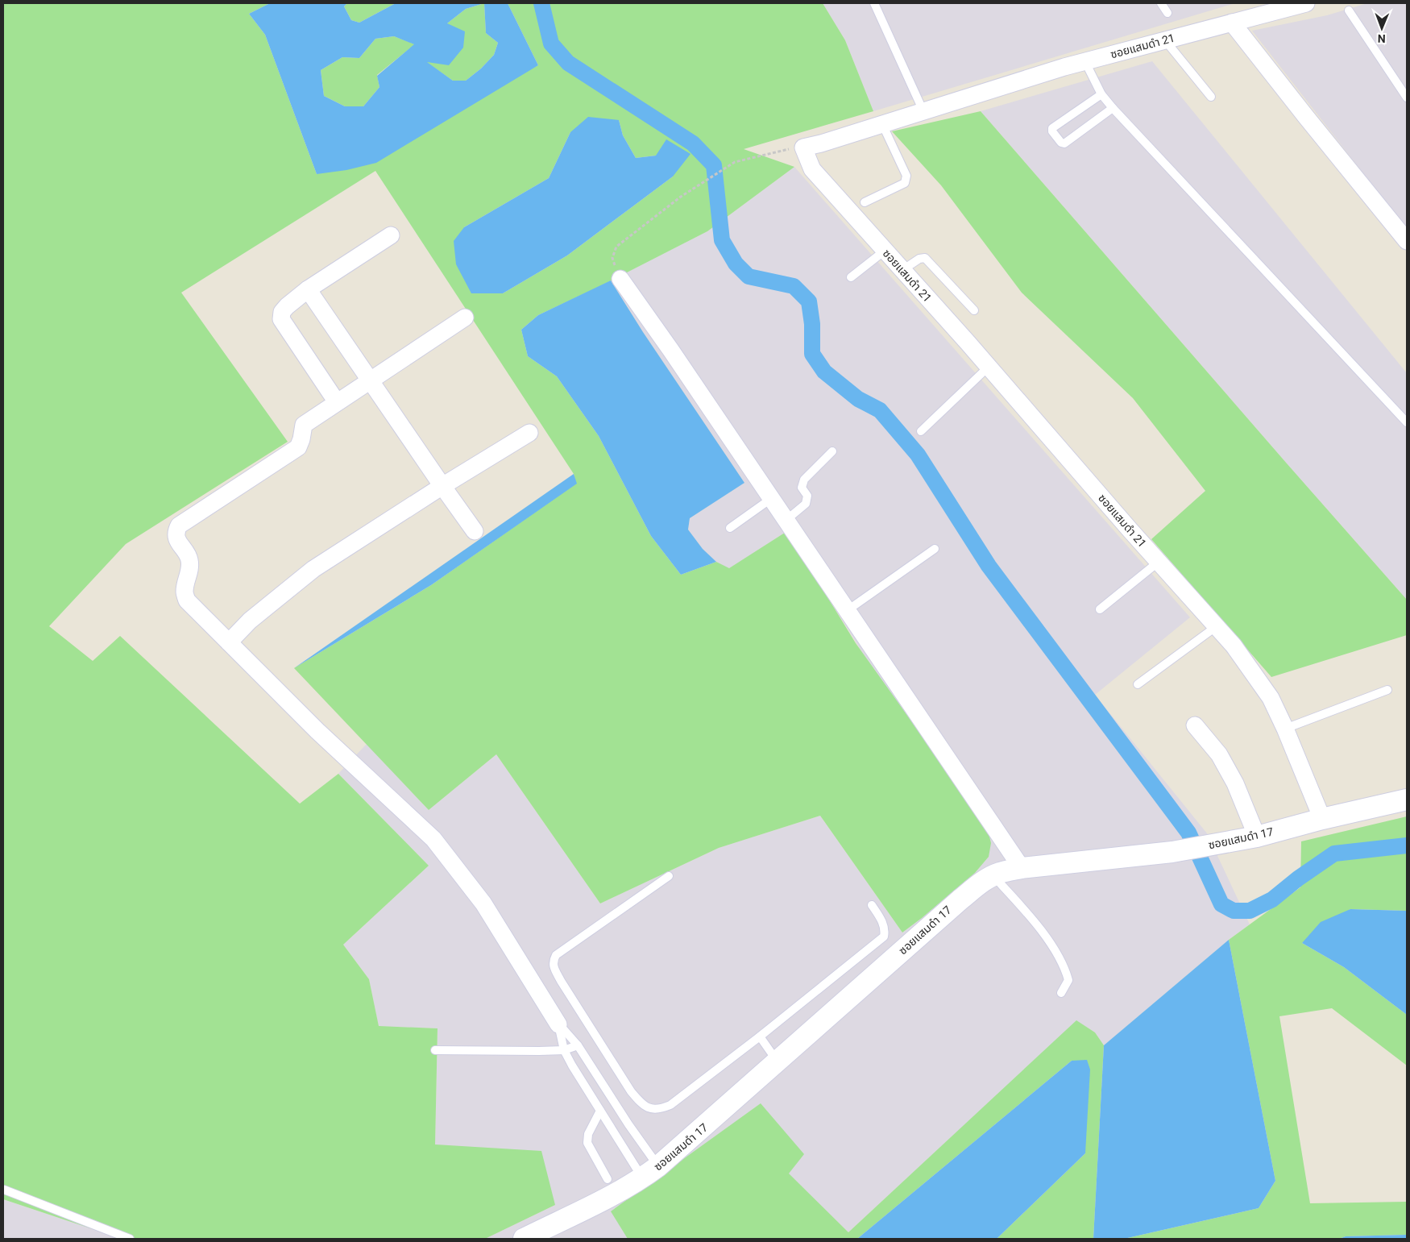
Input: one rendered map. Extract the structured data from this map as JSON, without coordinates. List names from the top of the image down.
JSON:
{
  "streets": {
    "street": ["ซอยแสมดำ 21", "ซอยแสมดำ 17"]
  },
  "crossings": [
    ["ซอยแสมดำ 21", "ซอยแสมดำ 17"]
  ],
  "north": "bottom"
}
